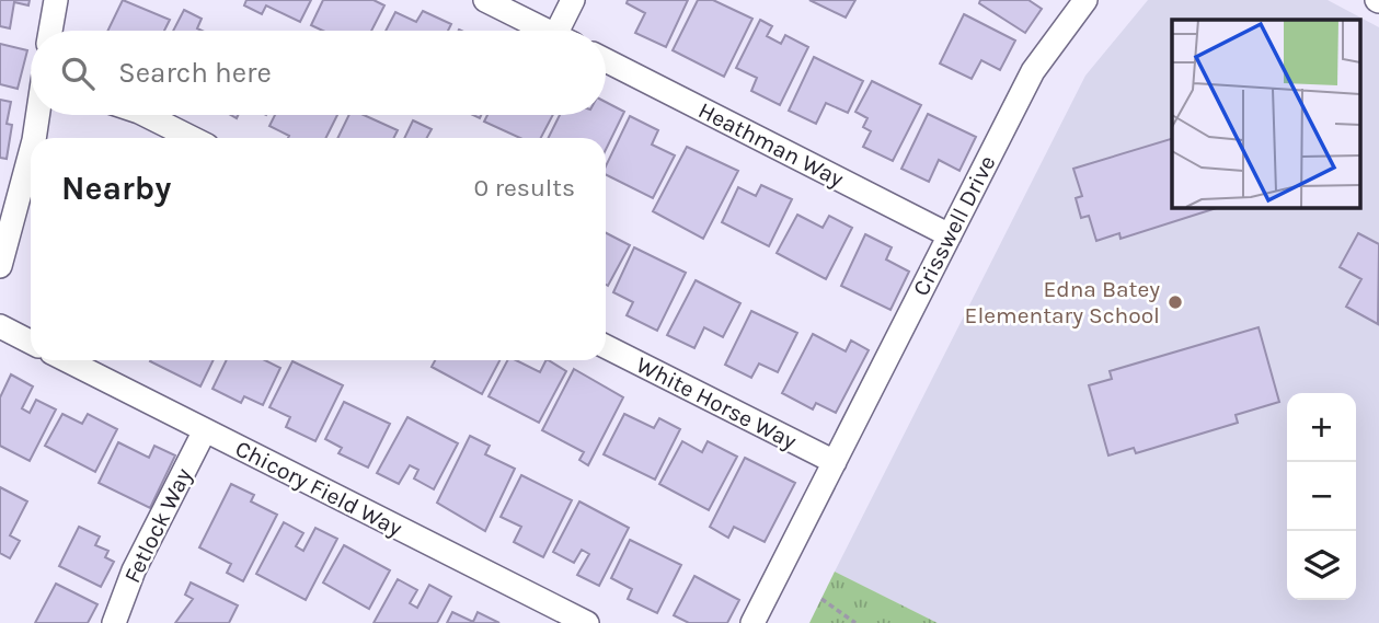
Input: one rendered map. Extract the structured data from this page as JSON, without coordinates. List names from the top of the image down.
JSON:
{
  "streets": {
    "street": [
      "Heathman Way",
      "Crisswell Drive",
      "White Horse Way",
      "Chicory Field Way",
      "Fetlock Way"
    ]
  },
  "crossings": [
    ["Heathman Way", "Crisswell Drive"],
    ["Crisswell Drive", "White Horse Way"],
    ["Chicory Field Way", "Fetlock Way"]
  ],
  "places": ["Edna Batey Elementary School"],
  "page": {
    "search": "Search here",
    "heading": ["Nearby", "0 results"],
    "map_buttons": ["+", "−"]
  }
}
